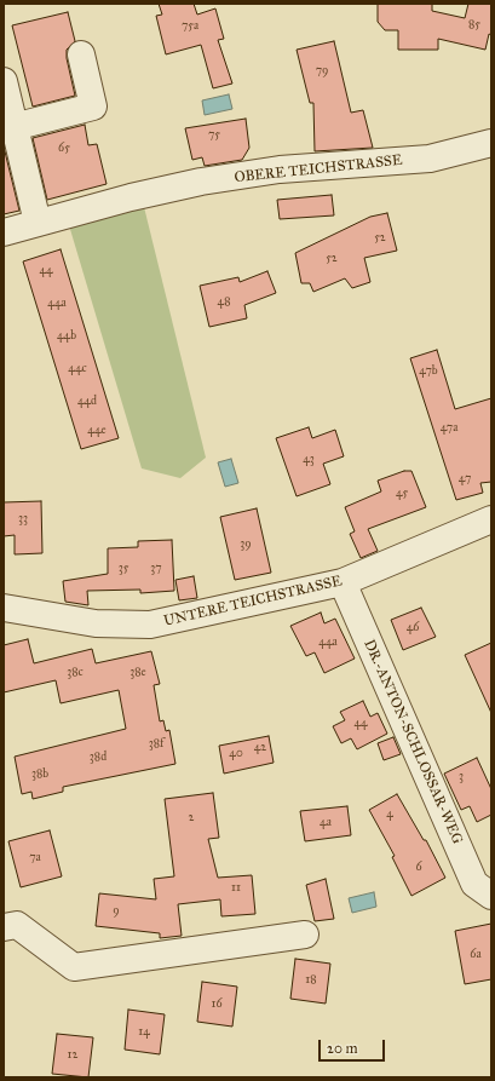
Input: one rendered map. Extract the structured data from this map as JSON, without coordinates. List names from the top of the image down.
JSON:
{
  "streets": {
    "street": ["OBERE TEICHSTRASSE", "UNTERE TEICHSTRASSE", "DR.-ANTON-SCHLOSSAR-WEG"]
  },
  "crossings": [
    ["UNTERE TEICHSTRASSE", "DR.-ANTON-SCHLOSSAR-WEG"]
  ],
  "house_numbers": [
    "85",
    "75a",
    "79",
    "75",
    "65",
    "52",
    "52",
    "44",
    "48",
    "44a",
    "44b",
    "44c",
    "47b",
    "44d",
    "47a",
    "44e",
    "43",
    "47",
    "45",
    "33",
    "39",
    "35",
    "37",
    "46",
    "44a",
    "38c",
    "38e",
    "44",
    "38f",
    "42",
    "40",
    "38d",
    "38b",
    "3",
    "4",
    "2",
    "4a",
    "7a",
    "6",
    "11",
    "9",
    "6a",
    "18",
    "16",
    "14",
    "12"
  ],
  "scale_bar": "20 m"
}
